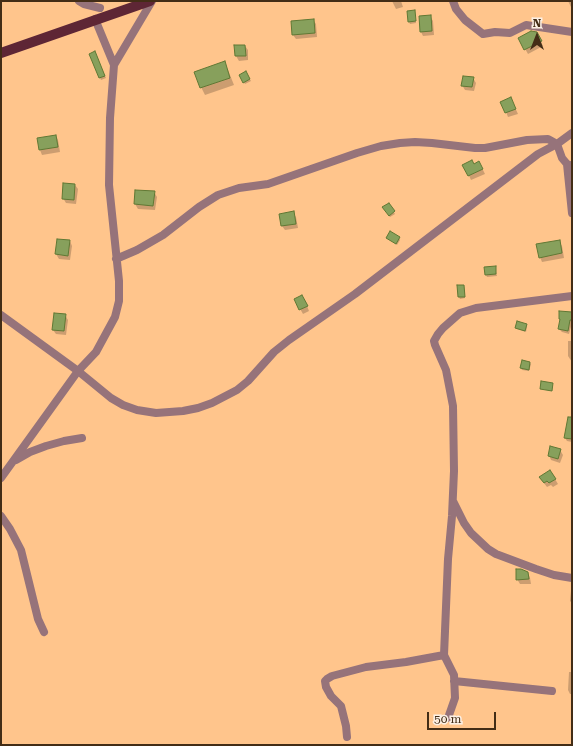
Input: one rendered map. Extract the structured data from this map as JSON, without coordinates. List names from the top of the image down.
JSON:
{
  "scale_bar": "50 m",
  "north": "top"
}
